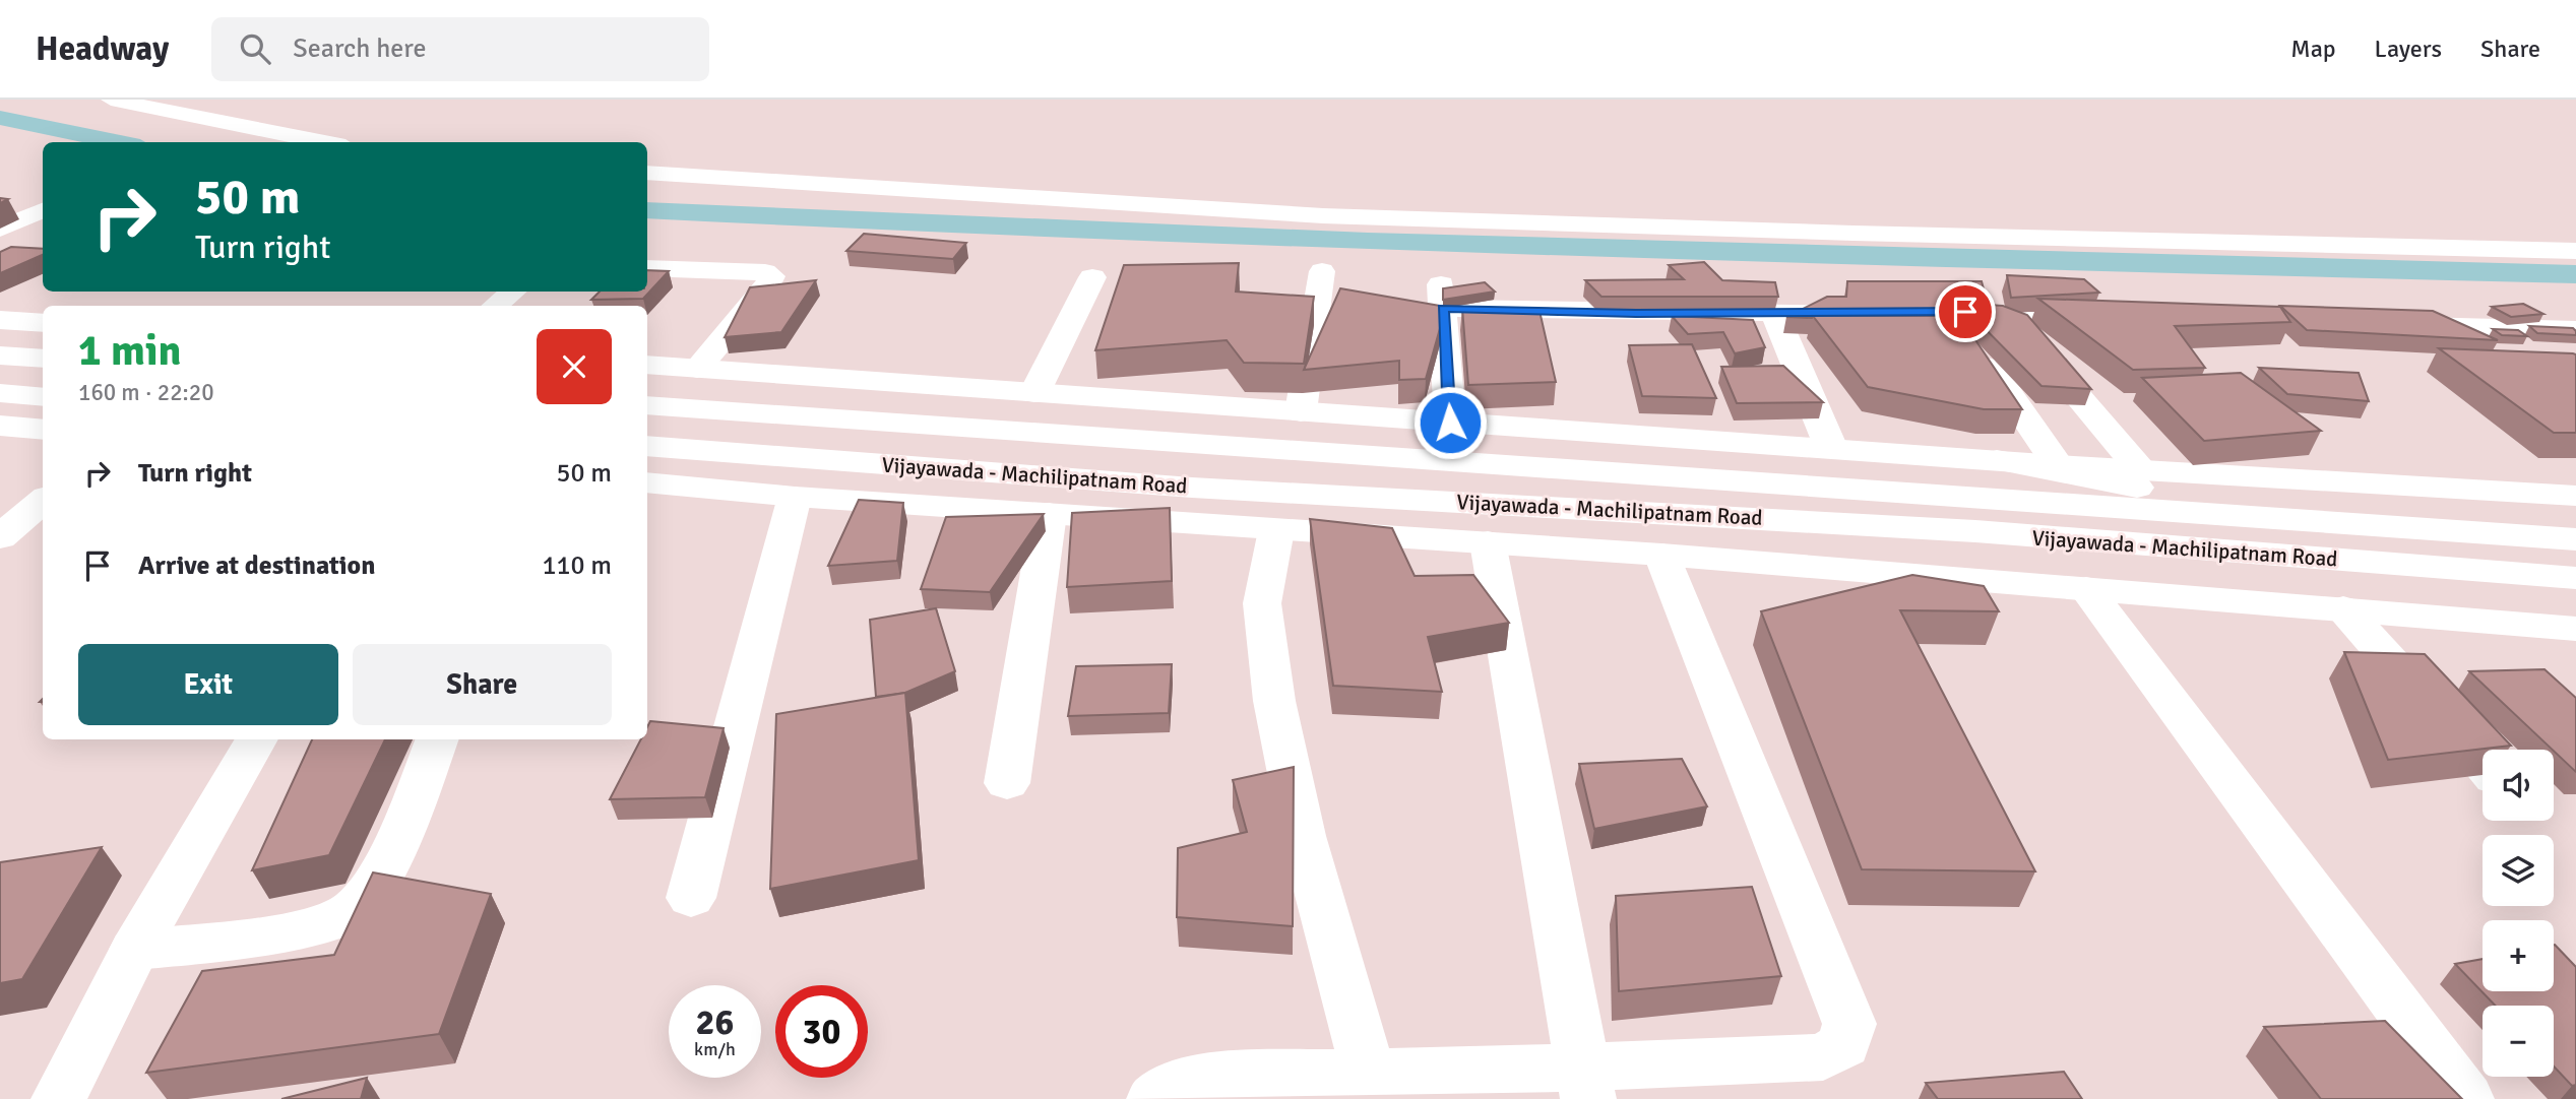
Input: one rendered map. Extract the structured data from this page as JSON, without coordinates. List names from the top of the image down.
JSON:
{
  "streets": {
    "main road": ["Vijayawada - Machilipatnam Road"]
  },
  "page": {
    "header": "Headway",
    "search": "Search here",
    "nav": ["Map", "Layers", "Share"],
    "turn": ["50 m", "Turn right"],
    "heading": ["1 min", "160 m · 22:20"],
    "list": [
      {
        "name": "Turn right",
        "value": "50 m"
      },
      {
        "name": "Arrive at destination",
        "value": "110 m"
      }
    ],
    "buttons": ["Exit", "Share"],
    "map_buttons": ["+", "−"],
    "speed": "26 km/h",
    "limit": "30"
  }
}
